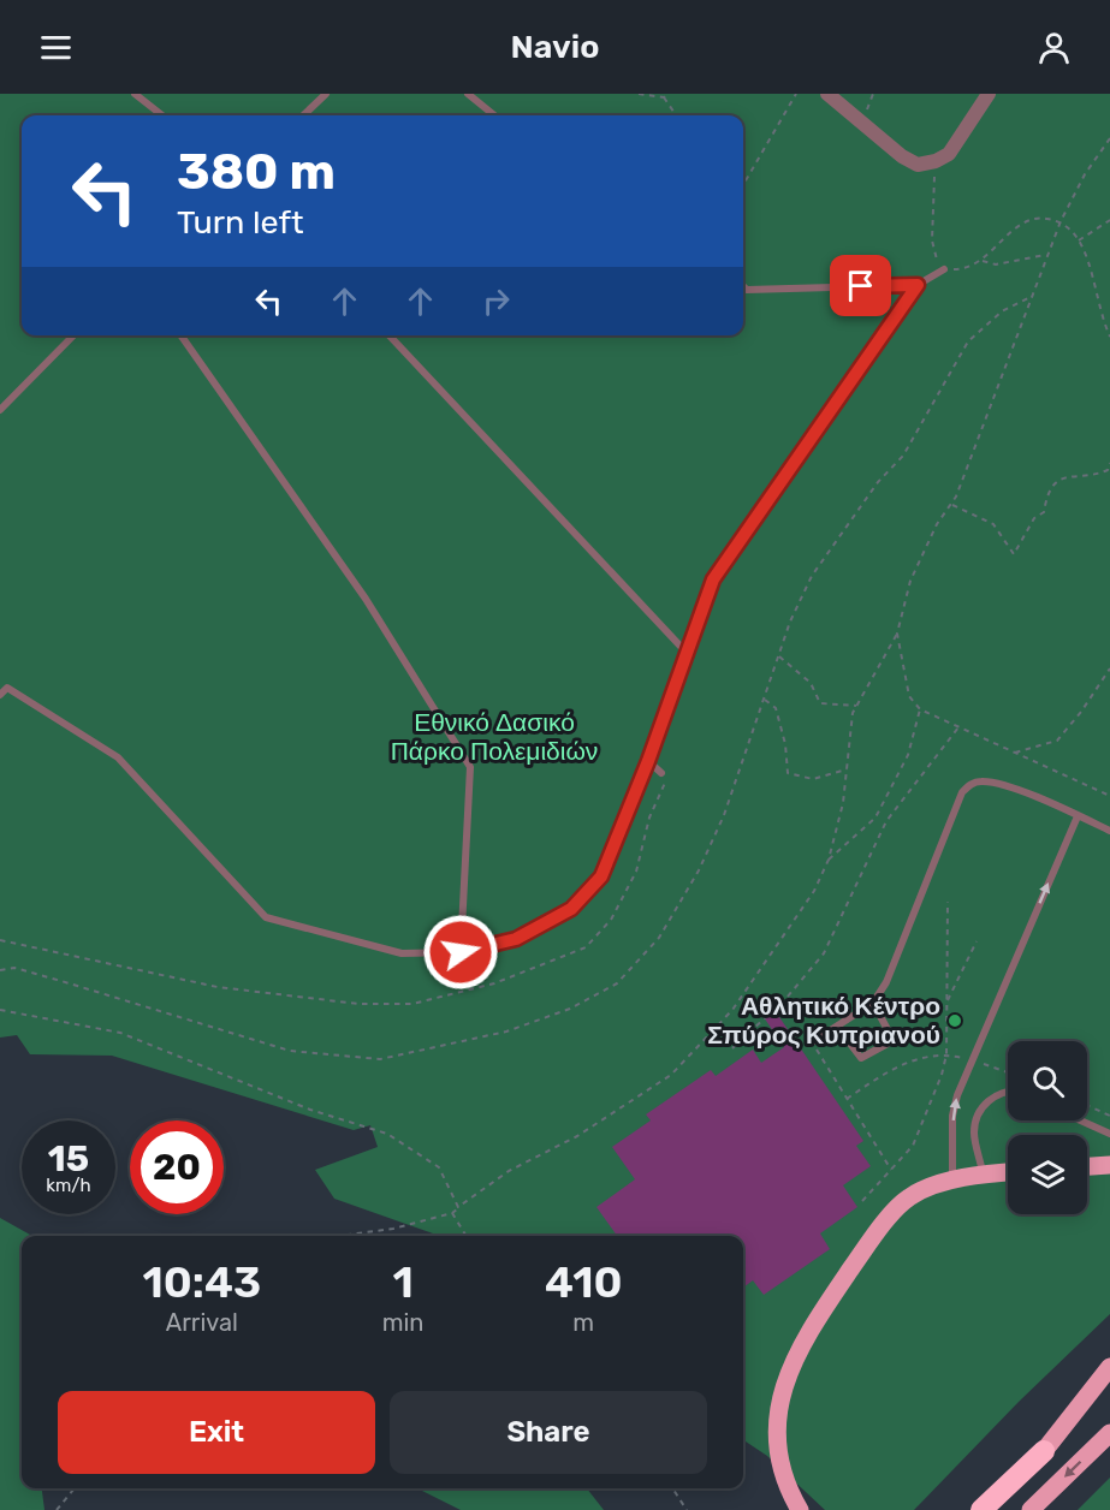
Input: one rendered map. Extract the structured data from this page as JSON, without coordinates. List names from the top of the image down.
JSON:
{
  "parks": ["Εθνικό Δασικό Πάρκο Πολεμιδιών"],
  "places": ["Αθλητικό Κέντρο Σπύρος Κυπριανού"],
  "page": {
    "header": "Navio",
    "turn": ["380 m", "Turn left"],
    "speed": "15 km/h",
    "limit": "20",
    "eta": [
      "10:43",
      "Arrival",
      "1",
      "min",
      "410",
      "m"
    ],
    "buttons": ["Exit", "Share"]
  }
}
